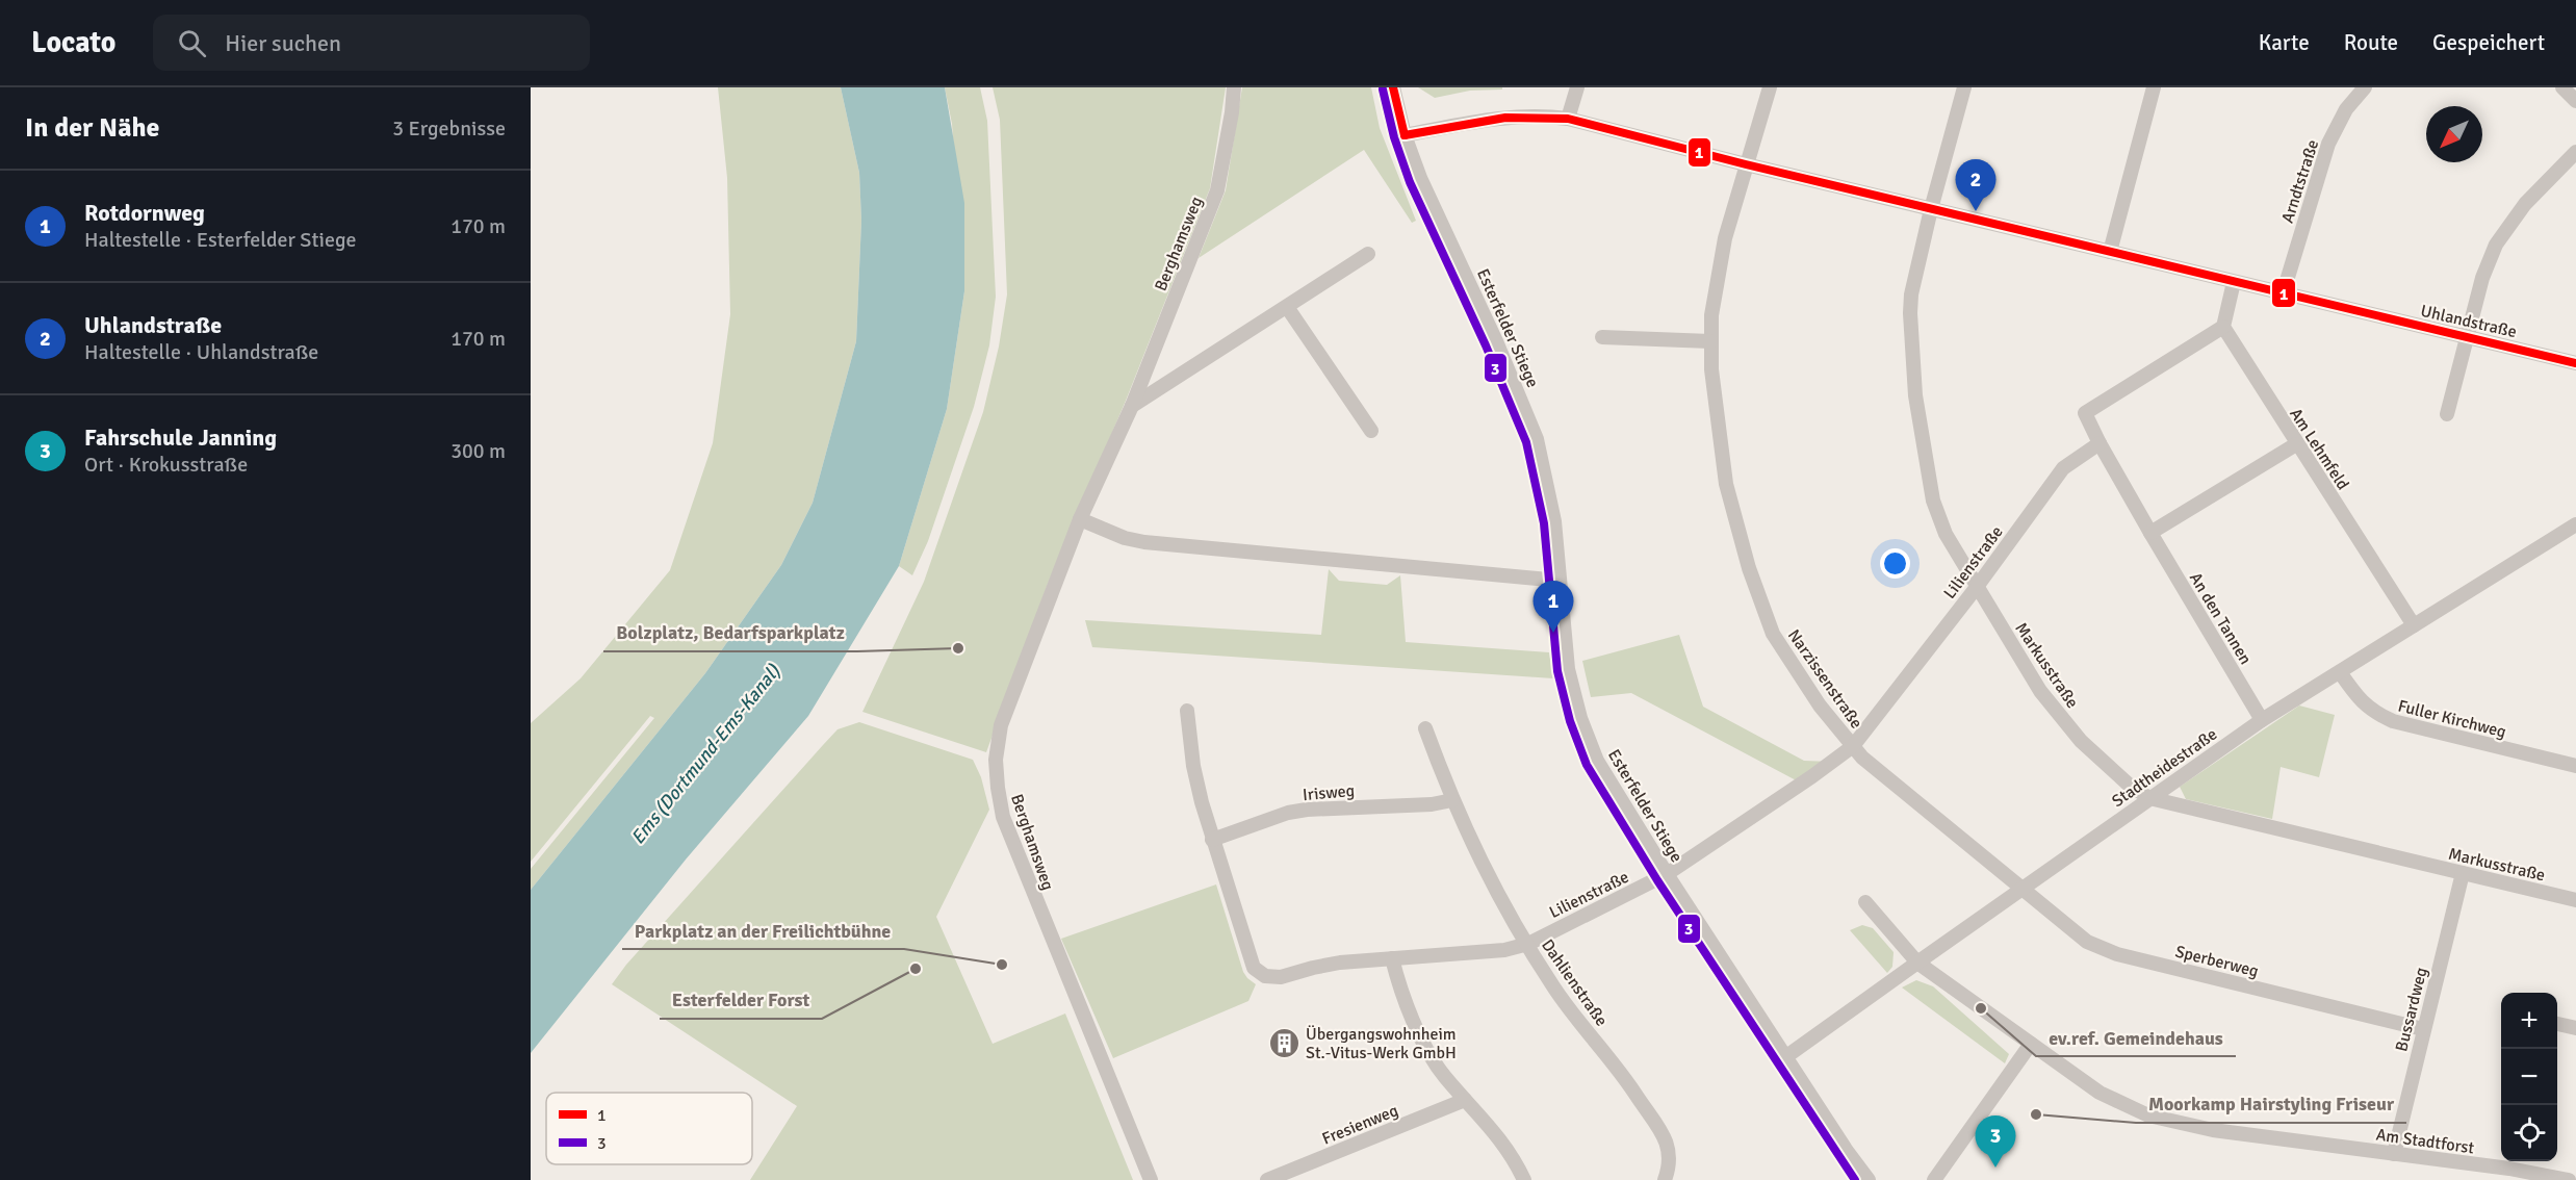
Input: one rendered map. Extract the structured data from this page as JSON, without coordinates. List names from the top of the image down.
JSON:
{
  "streets": {
    "street": [
      "Arndtstraße",
      "Berghamsweg",
      "Uhlandstraße",
      "Esterfelder Stiege",
      "Am Lehmfeld",
      "Lilienstraße",
      "An den Tannen",
      "Markusstraße",
      "Narzissenstraße",
      "Fuller Kirchweg",
      "Stadtheidestraße",
      "Irisweg",
      "Sperberweg",
      "Dahlienstraße",
      "Bussardweg",
      "Fresienweg",
      "Am Stadtforst"
    ]
  },
  "crossings": [
    ["Arndtstraße", "Uhlandstraße"],
    ["Uhlandstraße", "Esterfelder Stiege"],
    ["Uhlandstraße", "Markusstraße"],
    ["Uhlandstraße", "Narzissenstraße"],
    ["Esterfelder Stiege", "Lilienstraße"],
    ["Esterfelder Stiege", "Stadtheidestraße"],
    ["Am Lehmfeld", "An den Tannen"],
    ["Am Lehmfeld", "Stadtheidestraße"],
    ["Lilienstraße", "An den Tannen"],
    ["Lilienstraße", "Markusstraße"],
    ["Lilienstraße", "Narzissenstraße"],
    ["Lilienstraße", "Irisweg"],
    ["Lilienstraße", "Dahlienstraße"],
    ["An den Tannen", "Stadtheidestraße"],
    ["Markusstraße", "Stadtheidestraße"],
    ["Markusstraße", "Bussardweg"],
    ["Narzissenstraße", "Stadtheidestraße"],
    ["Narzissenstraße", "Sperberweg"],
    ["Fuller Kirchweg", "Stadtheidestraße"],
    ["Stadtheidestraße", "Sperberweg"],
    ["Stadtheidestraße", "Am Stadtforst"],
    ["Irisweg", "Dahlienstraße"],
    ["Sperberweg", "Bussardweg"],
    ["Bussardweg", "Am Stadtforst"]
  ],
  "water": ["Ems (Dortmund-Ems-Kanal)"],
  "places": {
    "other": [
      "Bolzplatz, Bedarfsparkplatz",
      "Parkplatz an der Freilichtbühne",
      "Esterfelder Forst",
      "ev.ref. Gemeindehaus",
      "Moorkamp Hairstyling Friseur"
    ],
    "building": ["Übergangswohnheim St.-Vitus-Werk GmbH"]
  },
  "lines": ["transit line 1", "transit line 3"],
  "legend": ["1", "3"],
  "north": "bottom left",
  "page": {
    "header": "Locato",
    "search": "Hier suchen",
    "nav": ["Karte", "Route", "Gespeichert"],
    "heading": ["In der Nähe", "3 Ergebnisse"],
    "pins": ["2", "1", "3"],
    "list": [
      {
        "mark": "1",
        "name": "Rotdornweg",
        "note": "Haltestelle · Esterfelder Stiege",
        "value": "170 m"
      },
      {
        "mark": "2",
        "name": "Uhlandstraße",
        "note": "Haltestelle · Uhlandstraße",
        "value": "170 m"
      },
      {
        "mark": "3",
        "name": "Fahrschule Janning",
        "note": "Ort · Krokusstraße",
        "value": "300 m"
      }
    ],
    "map_buttons": ["+", "−"]
  }
}
